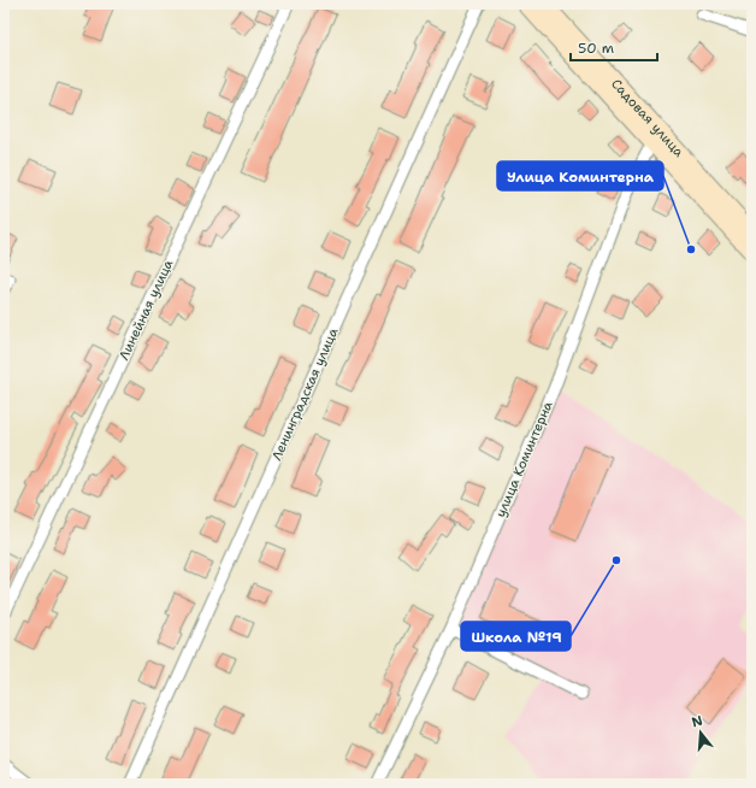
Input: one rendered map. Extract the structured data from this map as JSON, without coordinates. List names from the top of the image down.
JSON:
{
  "streets": {
    "street": [
      "Садовая улица",
      "Линейная улица",
      "Ленинградская улица",
      "улица Коминтерна"
    ]
  },
  "crossings": [
    ["Садовая улица", "улица Коминтерна"]
  ],
  "places": ["Улица Коминтерна", "Школа №19"],
  "scale_bar": "50 m",
  "north": "top"
}
